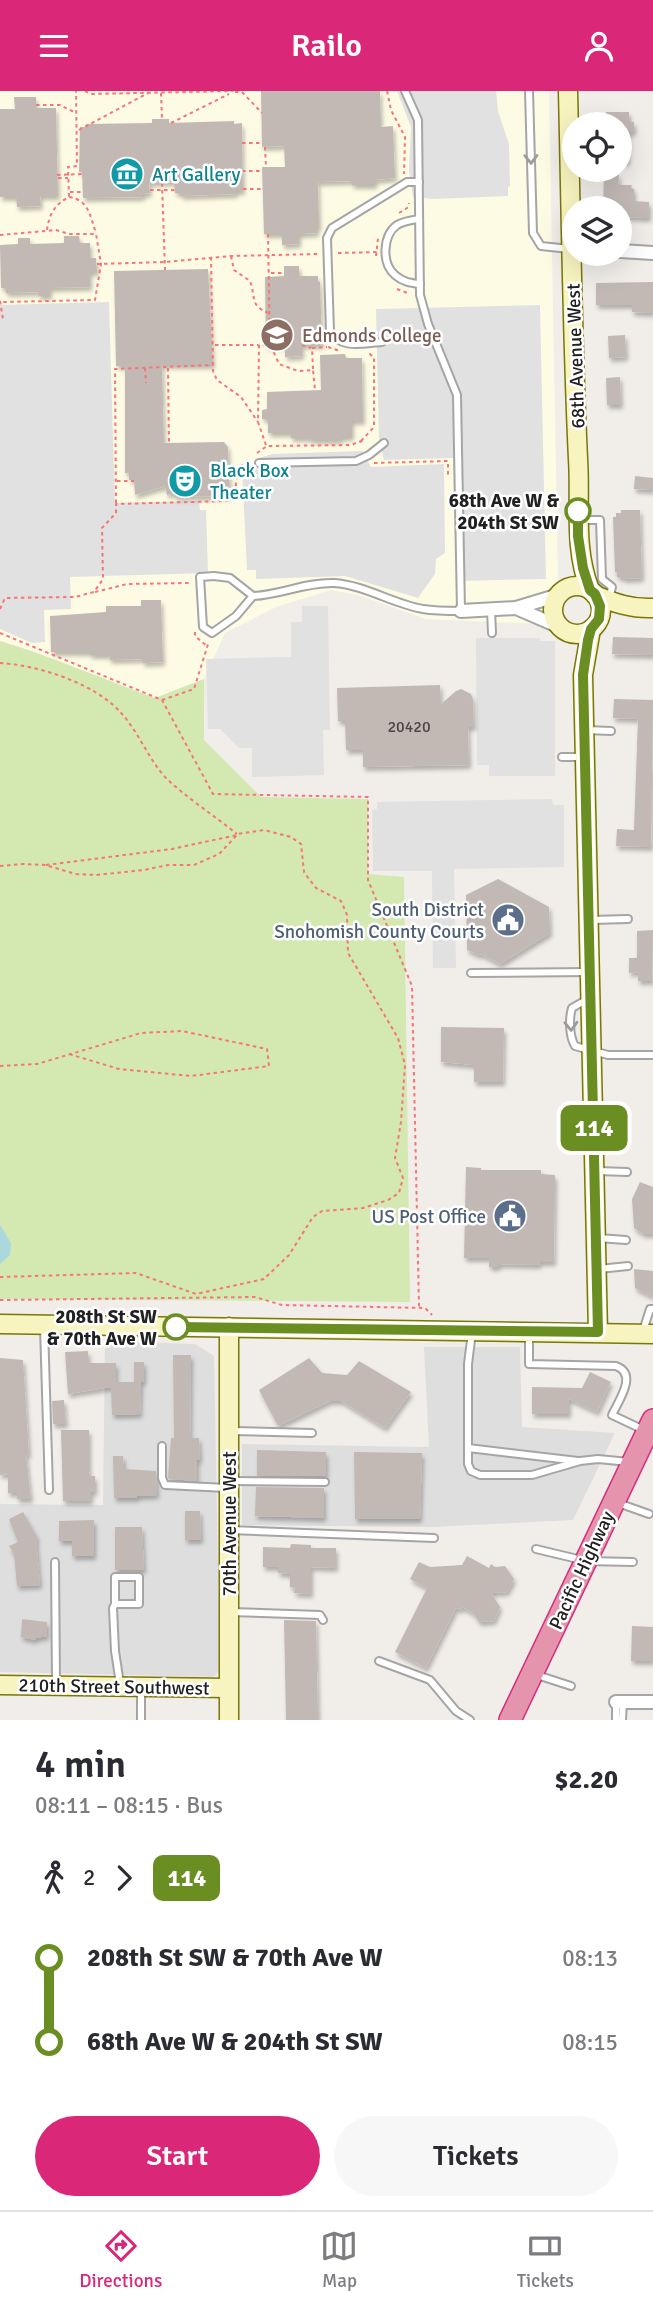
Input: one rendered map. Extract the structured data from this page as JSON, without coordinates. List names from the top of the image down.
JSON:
{
  "streets": {
    "highway": ["Pacific Highway"],
    "street": ["68th Avenue West", "70th Avenue West", "210th Street Southwest"]
  },
  "crossings": [
    ["70th Avenue West", "210th Street Southwest"]
  ],
  "places": {
    "museum": ["Art Gallery"],
    "school or university": ["Edmonds College"],
    "theatre": ["Black Box Theater"],
    "other": ["68th Ave W & 204th St SW", "208th St SW & 70th Ave W"],
    "public building": ["South District Snohomish County Courts", "US Post Office"]
  },
  "lines": ["bus line 114"],
  "house_numbers": ["20420"],
  "page": {
    "header": "Railo",
    "on_map": "114",
    "heading": ["4 min", "08:11 – 08:15 · Bus", "$2.20"],
    "legs": ["2", "114"],
    "list": [
      {
        "name": "208th St SW & 70th Ave W",
        "value": "08:13"
      },
      {
        "name": "68th Ave W & 204th St SW",
        "value": "08:15"
      }
    ],
    "buttons": ["Start", "Tickets"],
    "tabs": ["Directions", "Map", "Tickets"]
  }
}
